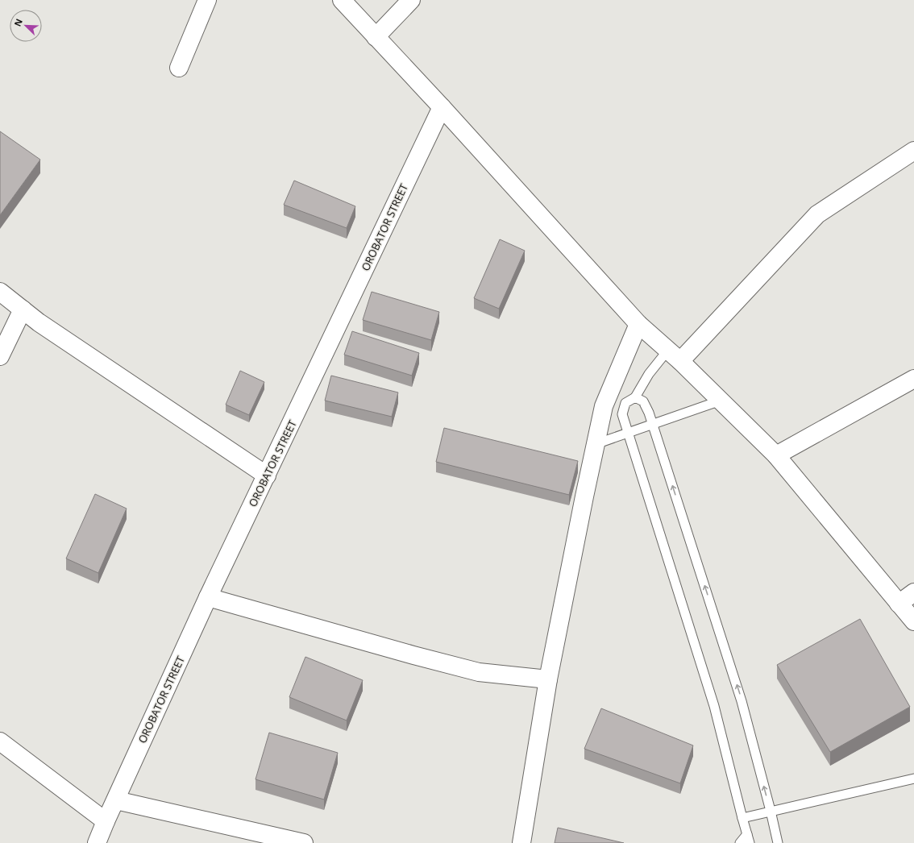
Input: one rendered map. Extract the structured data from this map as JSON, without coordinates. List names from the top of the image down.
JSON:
{
  "streets": {
    "street": ["OROBATOR STREET"]
  },
  "north": "top left"
}
